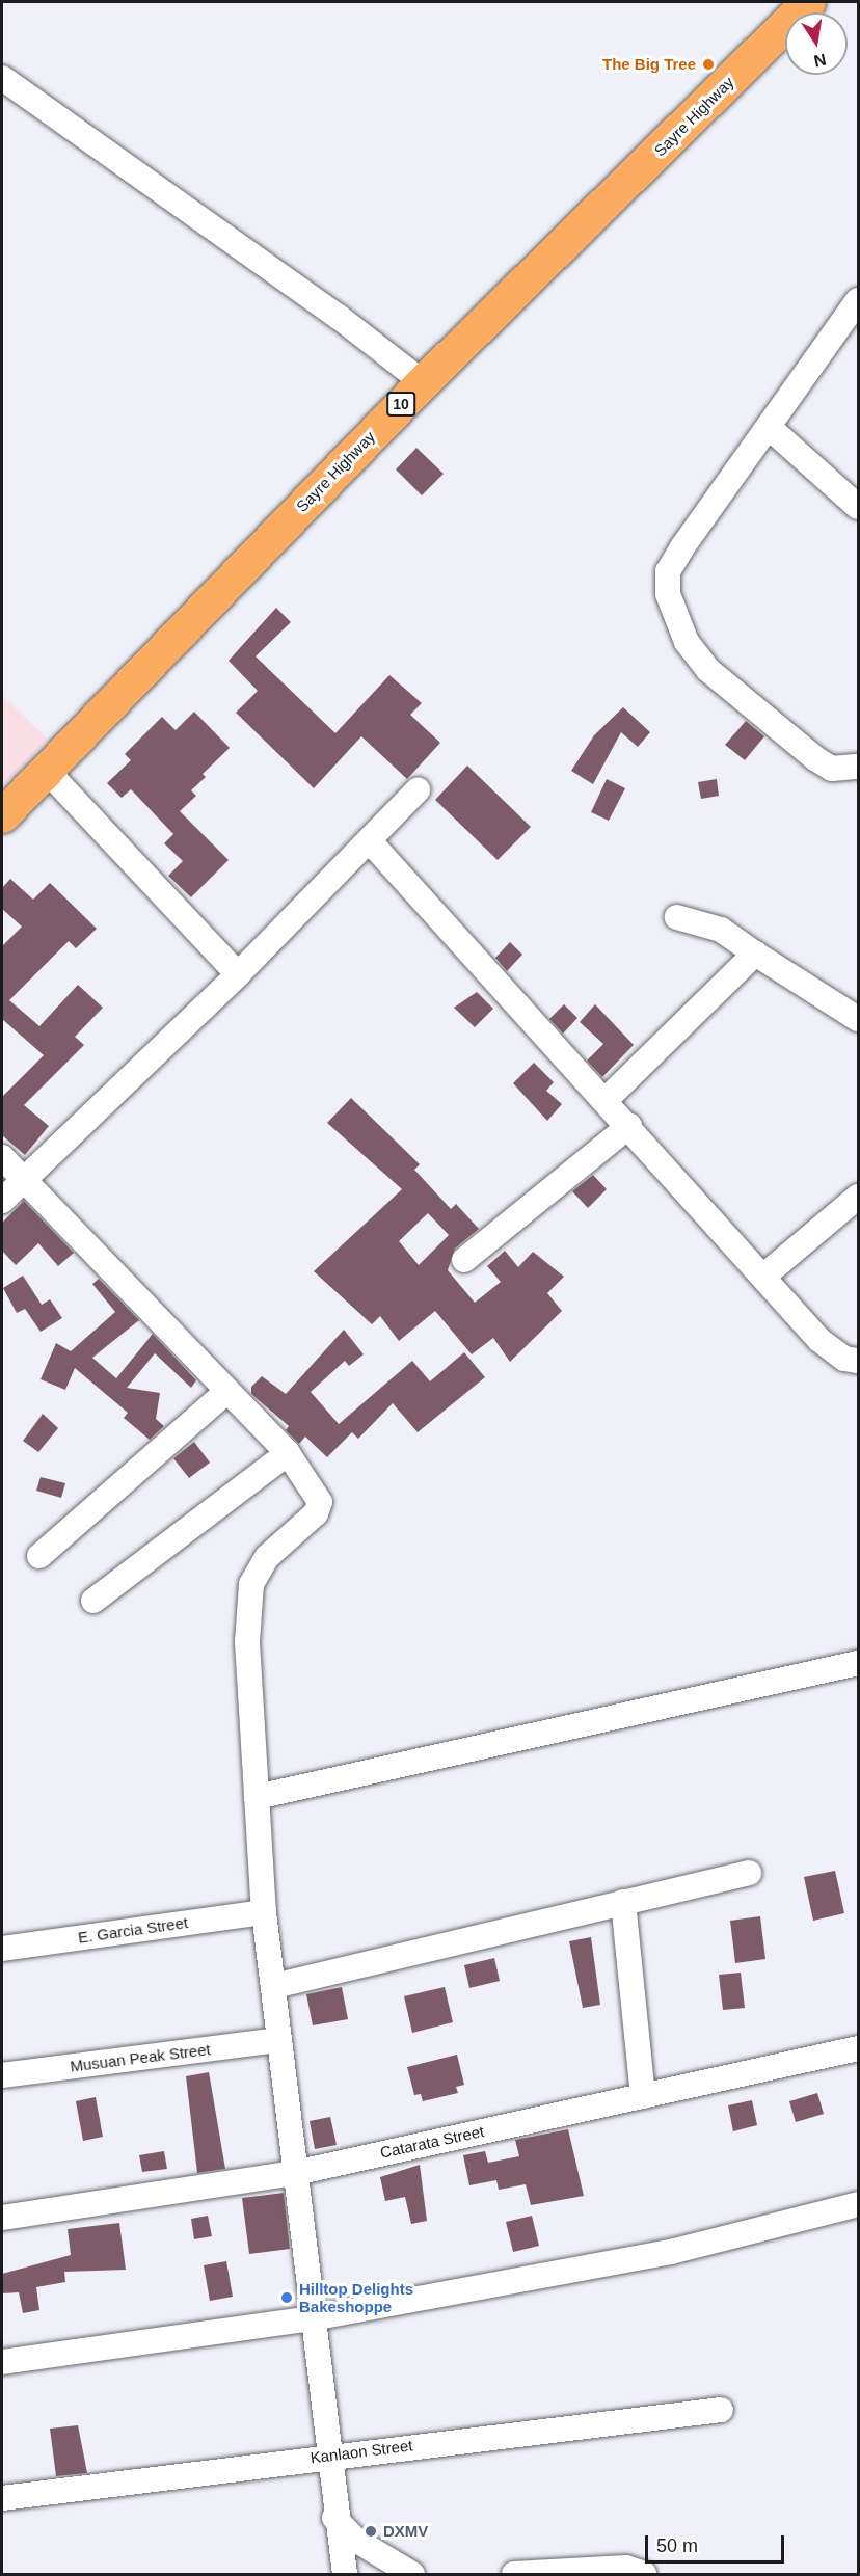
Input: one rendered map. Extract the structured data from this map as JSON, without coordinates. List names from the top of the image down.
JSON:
{
  "streets": {
    "highway": ["Sayre Highway", "10"],
    "street": [
      "E. Garcia Street",
      "Musuan Peak Street",
      "Catarata Street",
      "Kanlaon Street"
    ]
  },
  "places": ["The Big Tree", "Hilltop Delights Bakeshoppe", "DXMV"],
  "scale_bar": "50 m",
  "north": "bottom"
}
